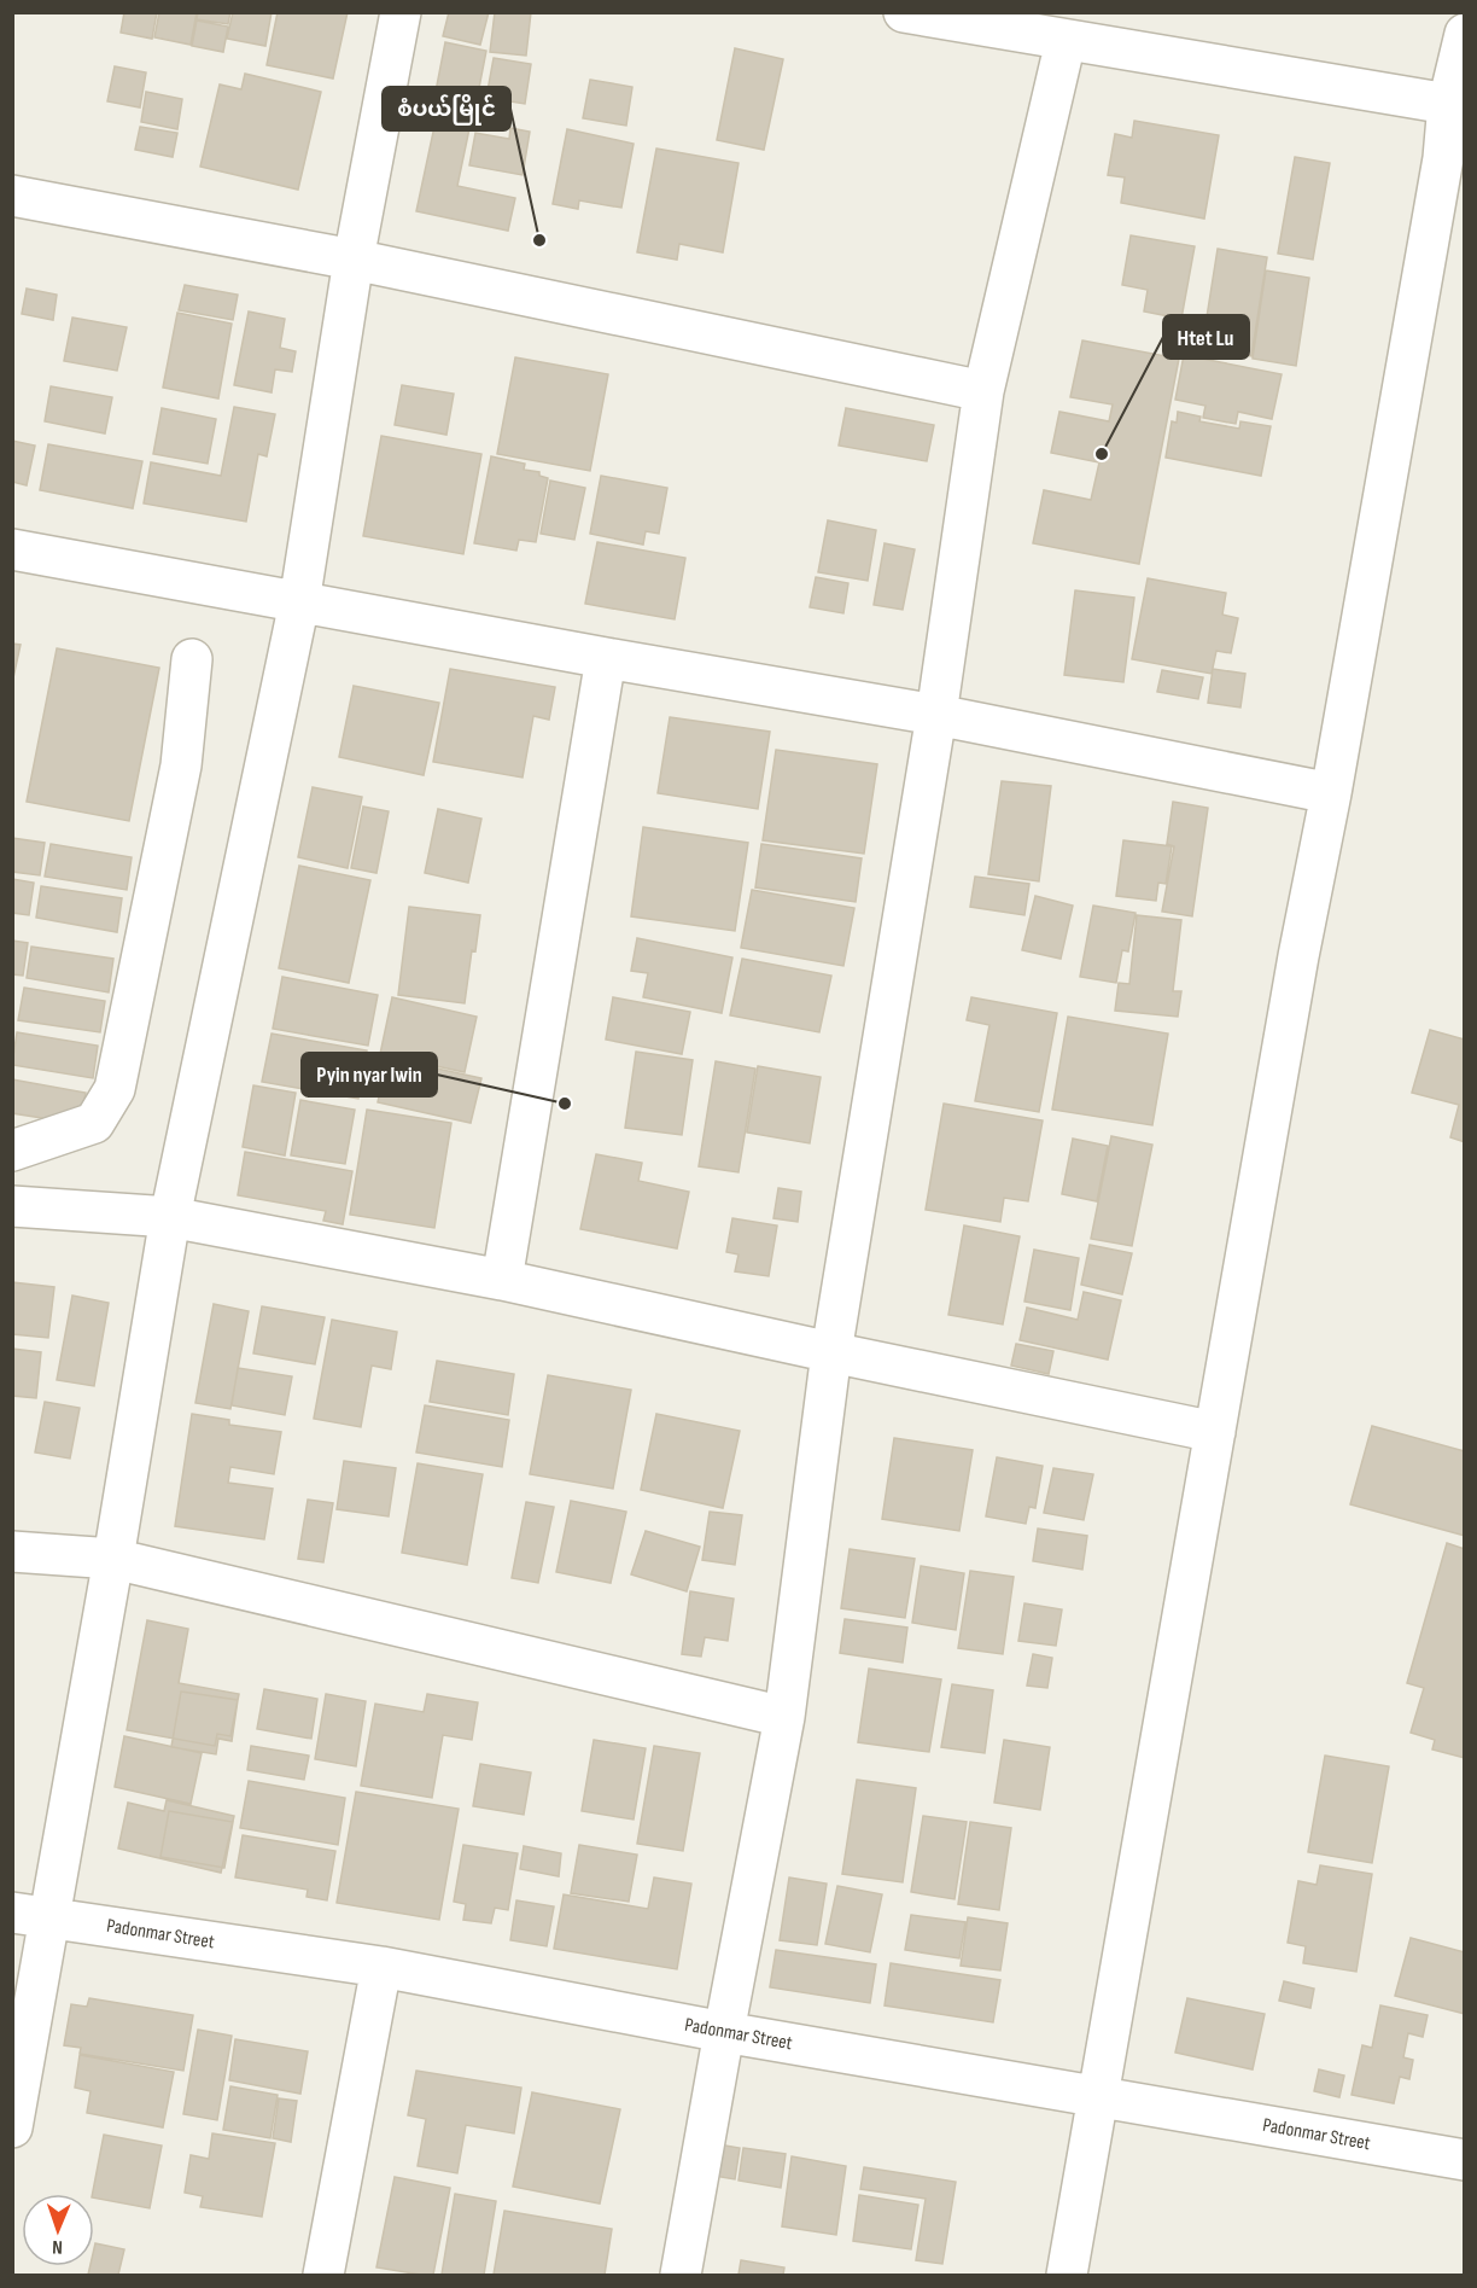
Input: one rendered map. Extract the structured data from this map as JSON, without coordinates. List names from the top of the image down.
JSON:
{
  "streets": {
    "street": ["Padonmar Street"]
  },
  "places": ["စံပယ်မြိုင်", "Htet Lu", "Pyin nyar lwin"],
  "north": "bottom"
}
